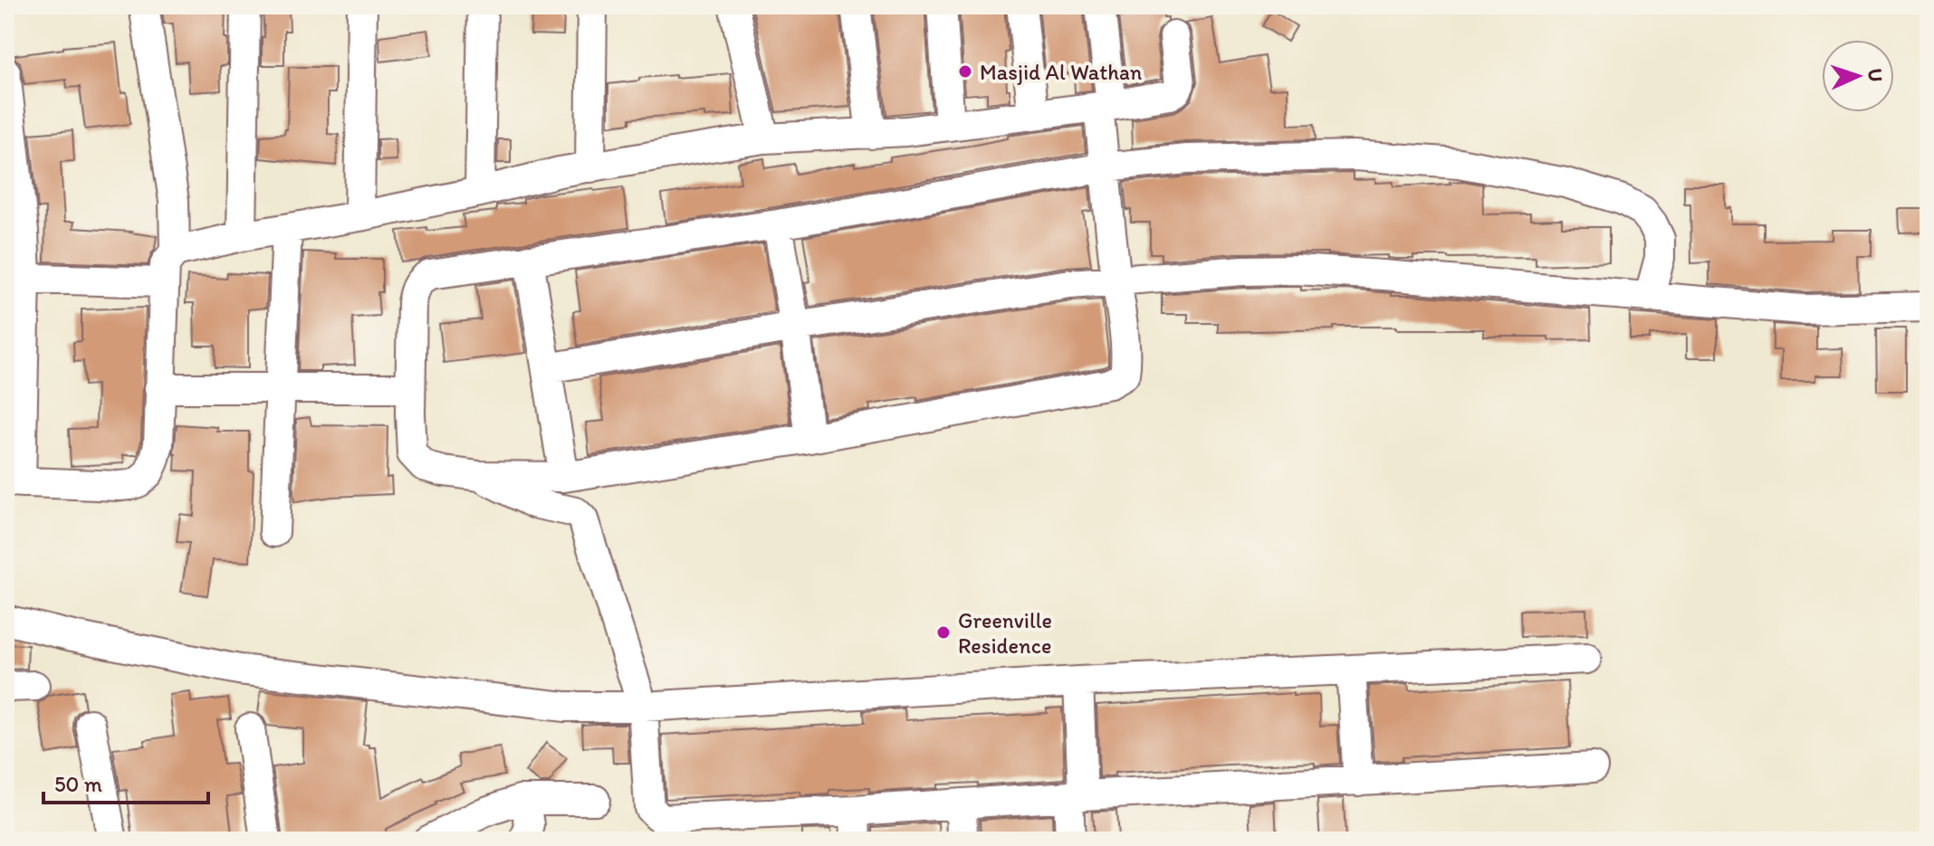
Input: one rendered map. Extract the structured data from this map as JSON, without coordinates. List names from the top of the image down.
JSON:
{
  "places": ["Masjid Al Wathan", "Greenville Residence"],
  "scale_bar": "50 m",
  "north": "right"
}
